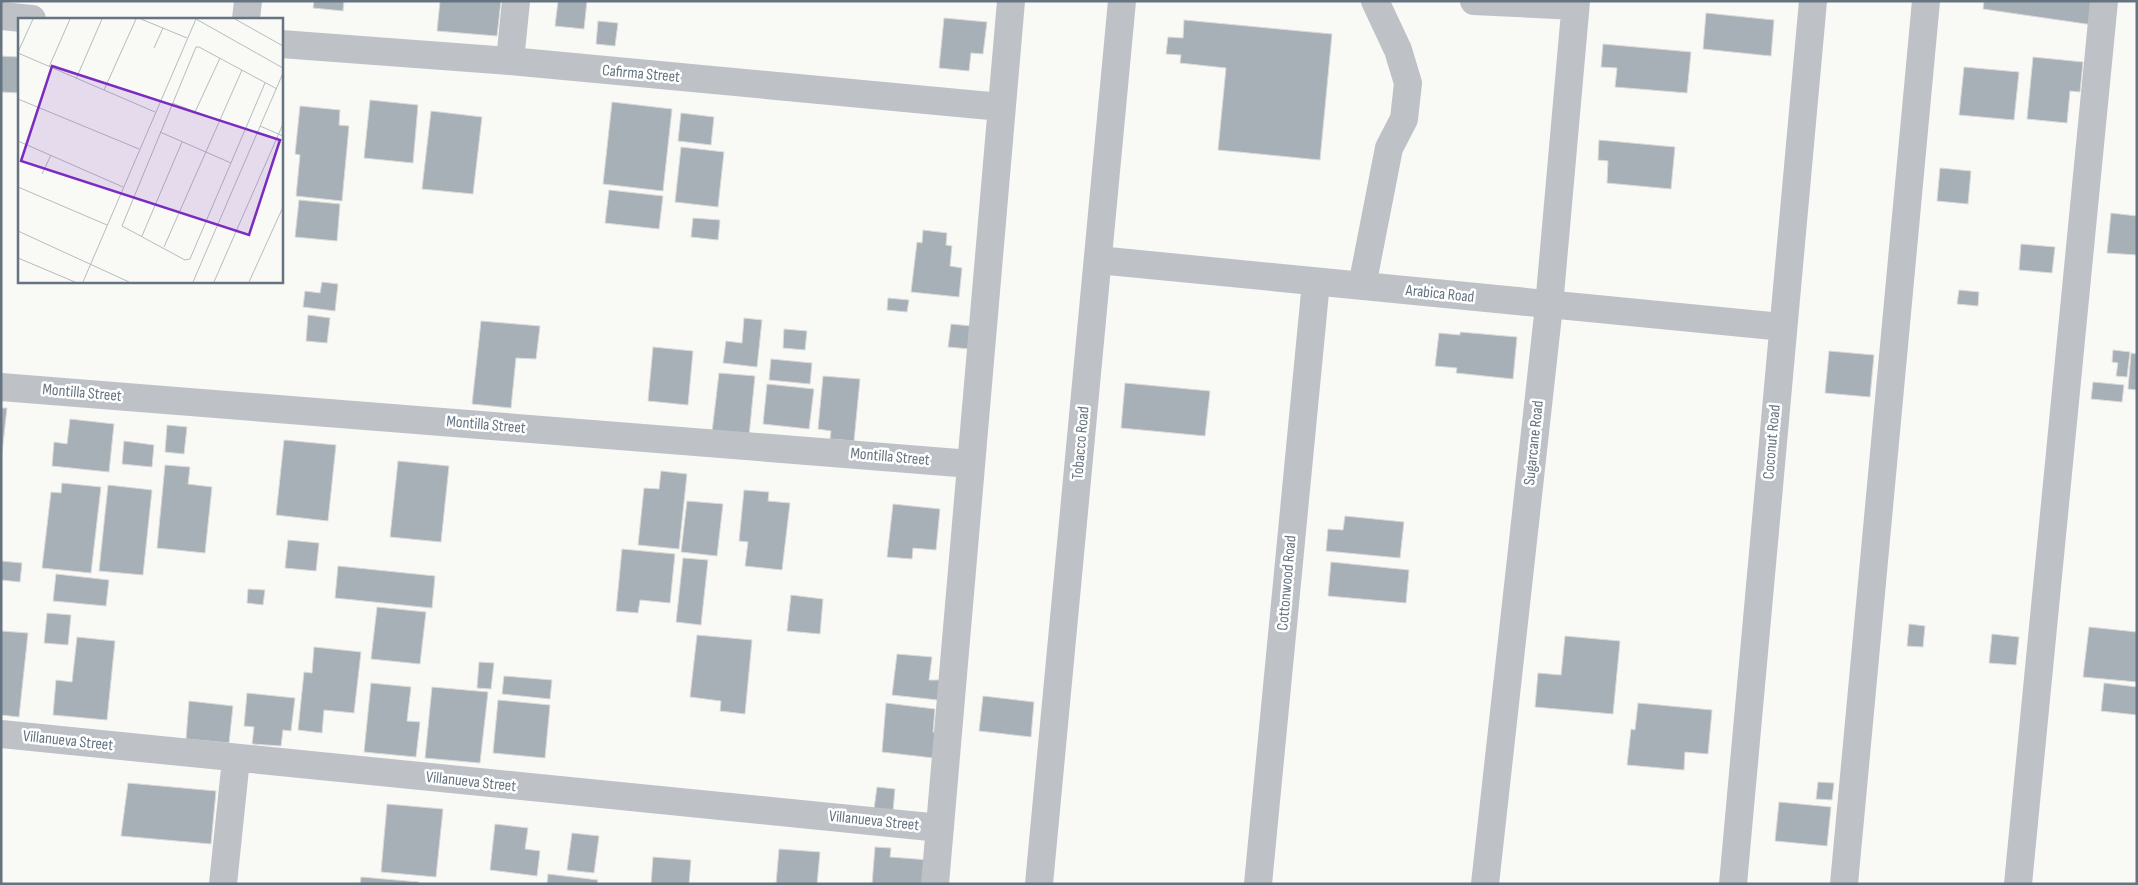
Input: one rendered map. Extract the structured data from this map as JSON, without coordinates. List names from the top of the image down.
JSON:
{
  "streets": {
    "street": [
      "Cafirma Street",
      "Arabica Road",
      "Montilla Street",
      "Coconut Road",
      "Tobacco Road",
      "Sugarcane Road",
      "Cottonwood Road",
      "Villanueva Street"
    ]
  },
  "crossings": [
    ["Arabica Road", "Coconut Road"],
    ["Arabica Road", "Tobacco Road"],
    ["Arabica Road", "Sugarcane Road"],
    ["Arabica Road", "Cottonwood Road"]
  ]
}
